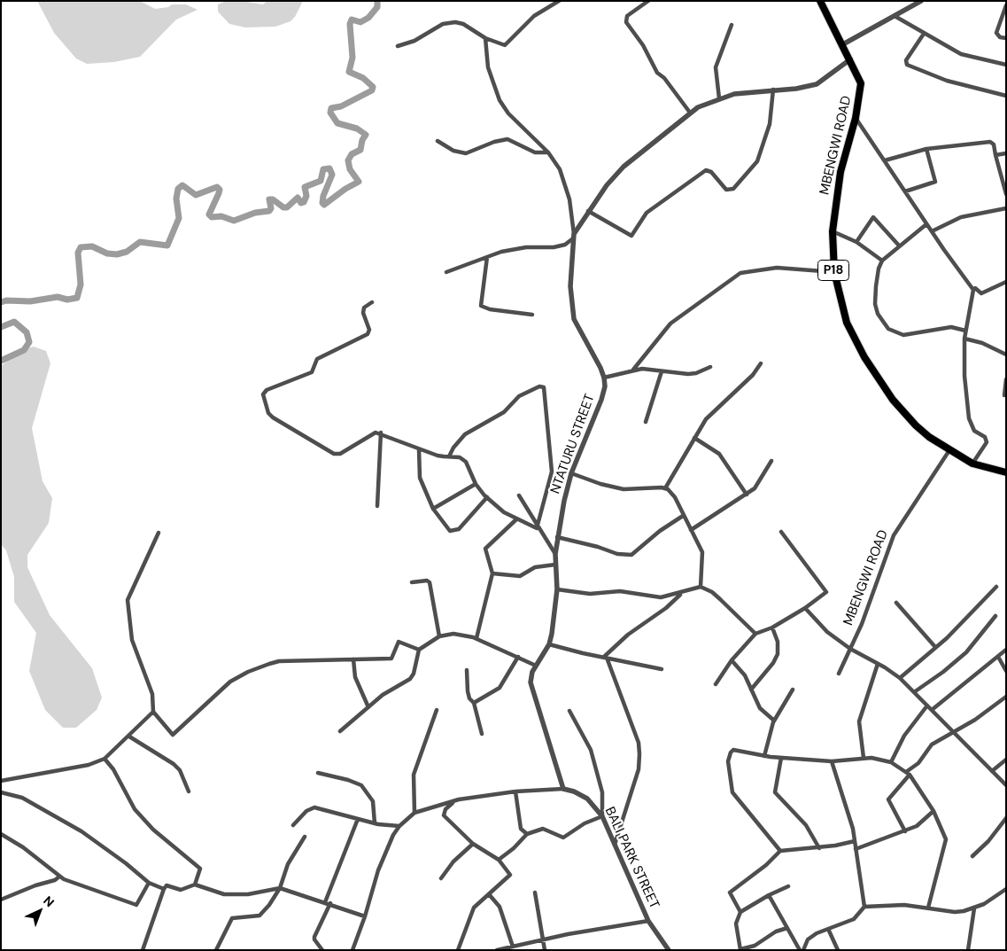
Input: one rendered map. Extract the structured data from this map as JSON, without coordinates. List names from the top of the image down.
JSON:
{
  "streets": {
    "main road": ["MBENGWI ROAD", "P18"],
    "street": ["NTATURU STREET", "BALI PARK STREET"]
  },
  "crossings": [
    ["NTATURU STREET", "BALI PARK STREET"]
  ],
  "north": "top right"
}
